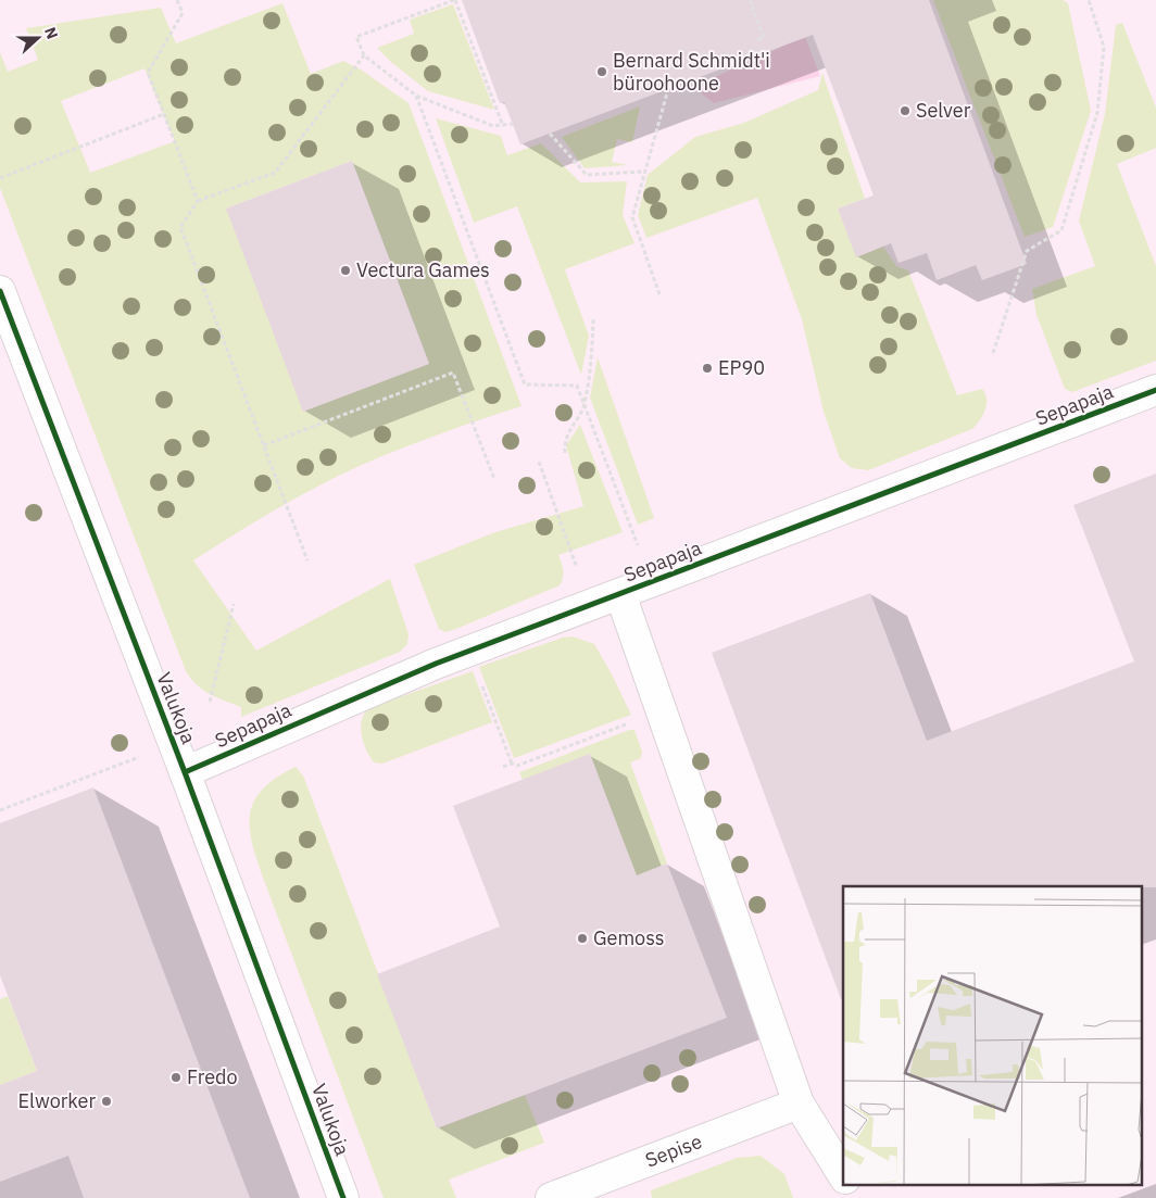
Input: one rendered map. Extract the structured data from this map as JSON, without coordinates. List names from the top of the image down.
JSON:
{
  "streets": {
    "street": ["Sepapaja", "Valukoja", "Sepise"]
  },
  "crossings": [
    ["Sepapaja", "Valukoja"]
  ],
  "places": [
    "Bernard Schmidt'i büroohoone",
    "Selver",
    "Vectura Games",
    "EP90",
    "Gemoss",
    "Fredo",
    "Elworker"
  ],
  "north": "right"
}
